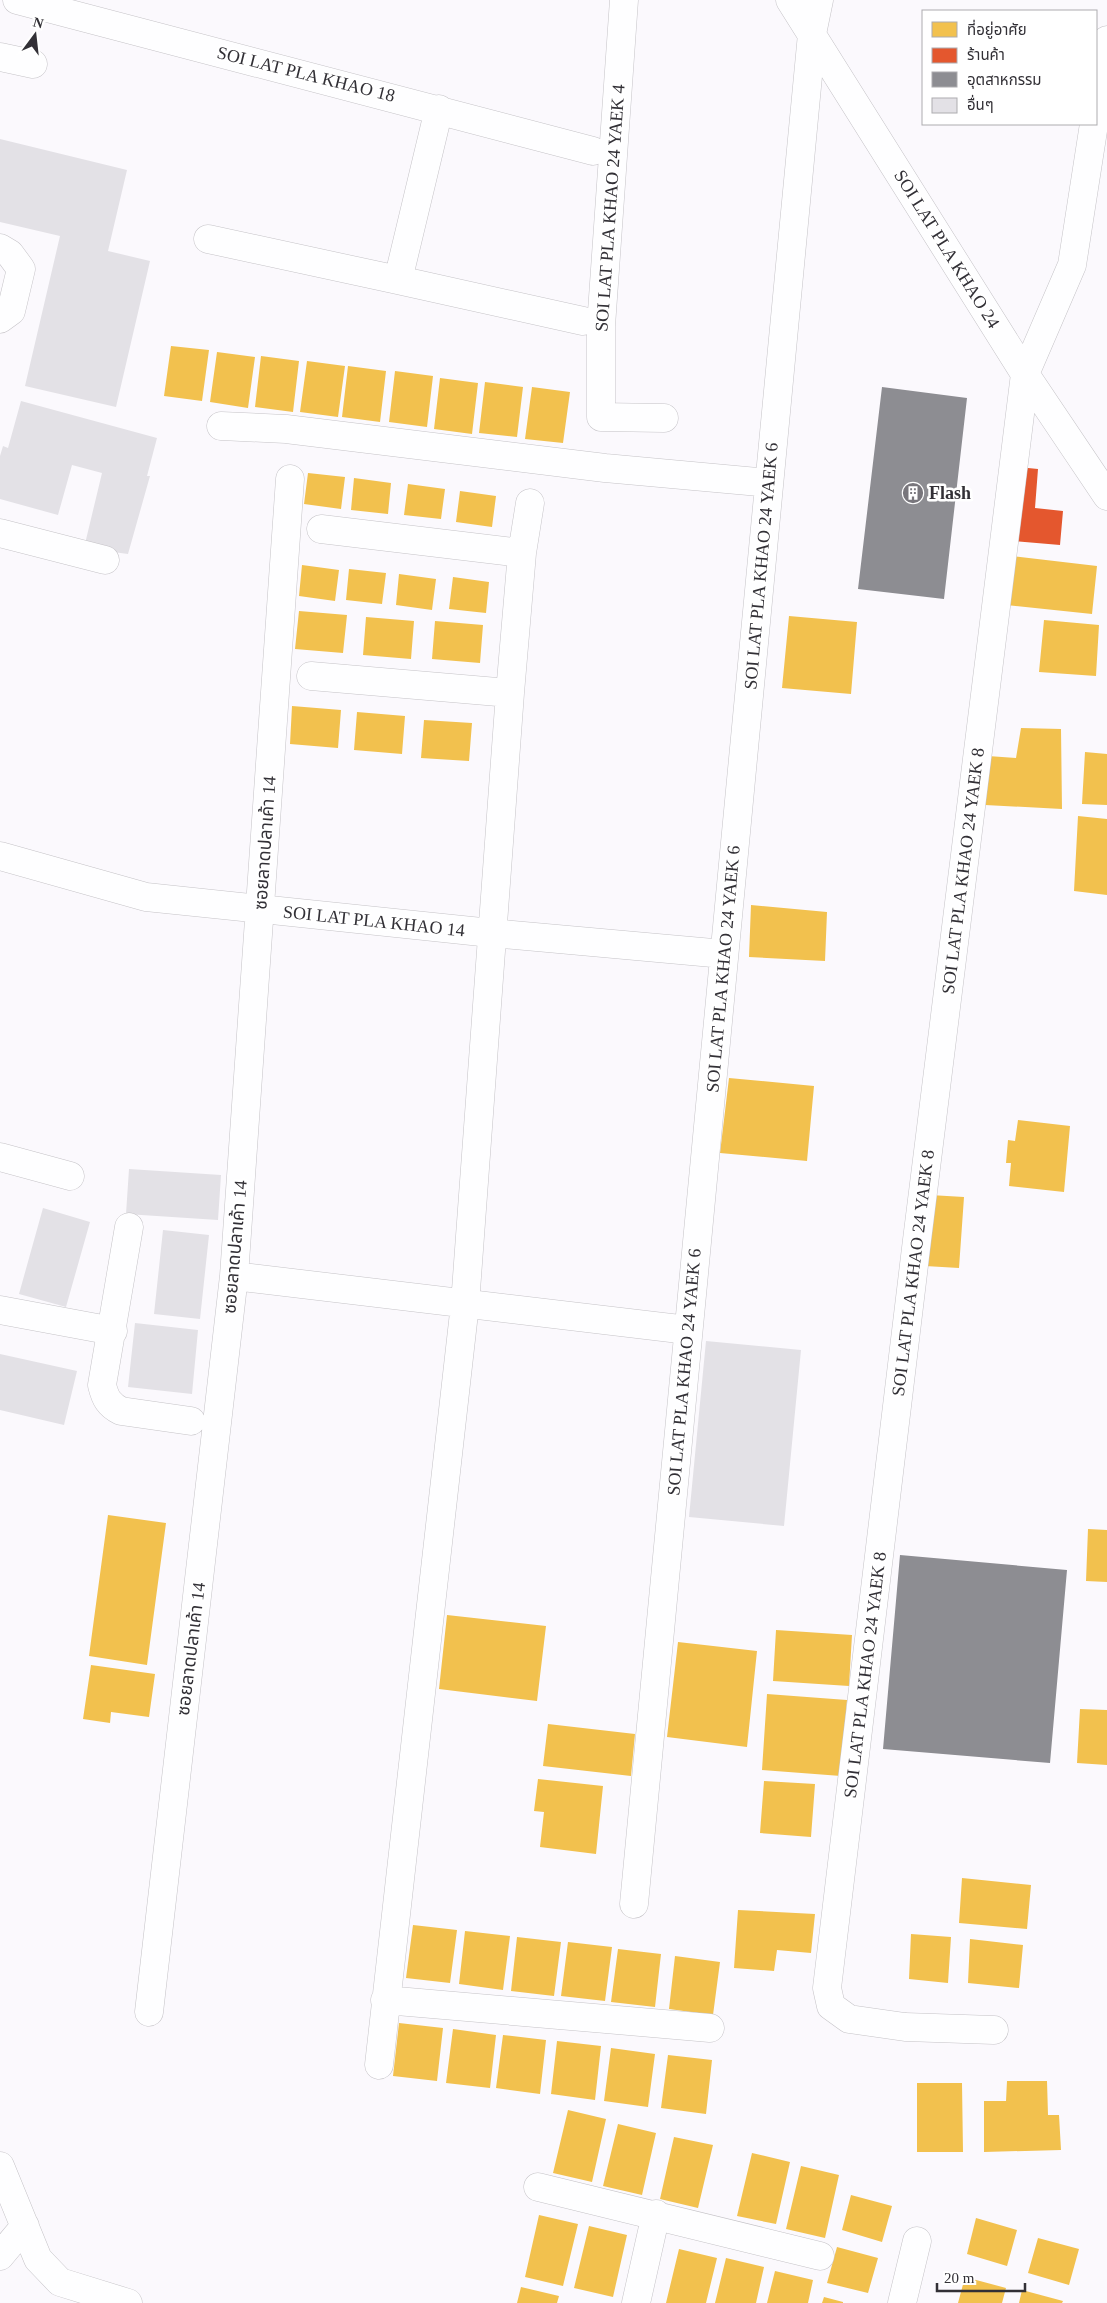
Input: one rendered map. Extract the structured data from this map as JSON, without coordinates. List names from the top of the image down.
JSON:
{
  "streets": {
    "street": [
      "SOI LAT PLA KHAO 18",
      "SOI LAT PLA KHAO 24 YAEK 4",
      "SOI LAT PLA KHAO 24",
      "SOI LAT PLA KHAO 24 YAEK 6",
      "ซอยลาดปลาเค้า 14",
      "SOI LAT PLA KHAO 24 YAEK 8",
      "SOI LAT PLA KHAO 14"
    ]
  },
  "crossings": [
    ["SOI LAT PLA KHAO 24", "SOI LAT PLA KHAO 24 YAEK 6"],
    ["SOI LAT PLA KHAO 24", "SOI LAT PLA KHAO 24 YAEK 8"],
    ["SOI LAT PLA KHAO 24 YAEK 6", "SOI LAT PLA KHAO 14"],
    ["ซอยลาดปลาเค้า 14", "SOI LAT PLA KHAO 14"]
  ],
  "places": {
    "building": ["Flash"]
  },
  "legend": [
    "ที่อยู่อาศัย",
    "ร้านค้า",
    "อุตสาหกรรม",
    "อื่นๆ"
  ],
  "scale_bar": "20 m",
  "north": "top"
}
